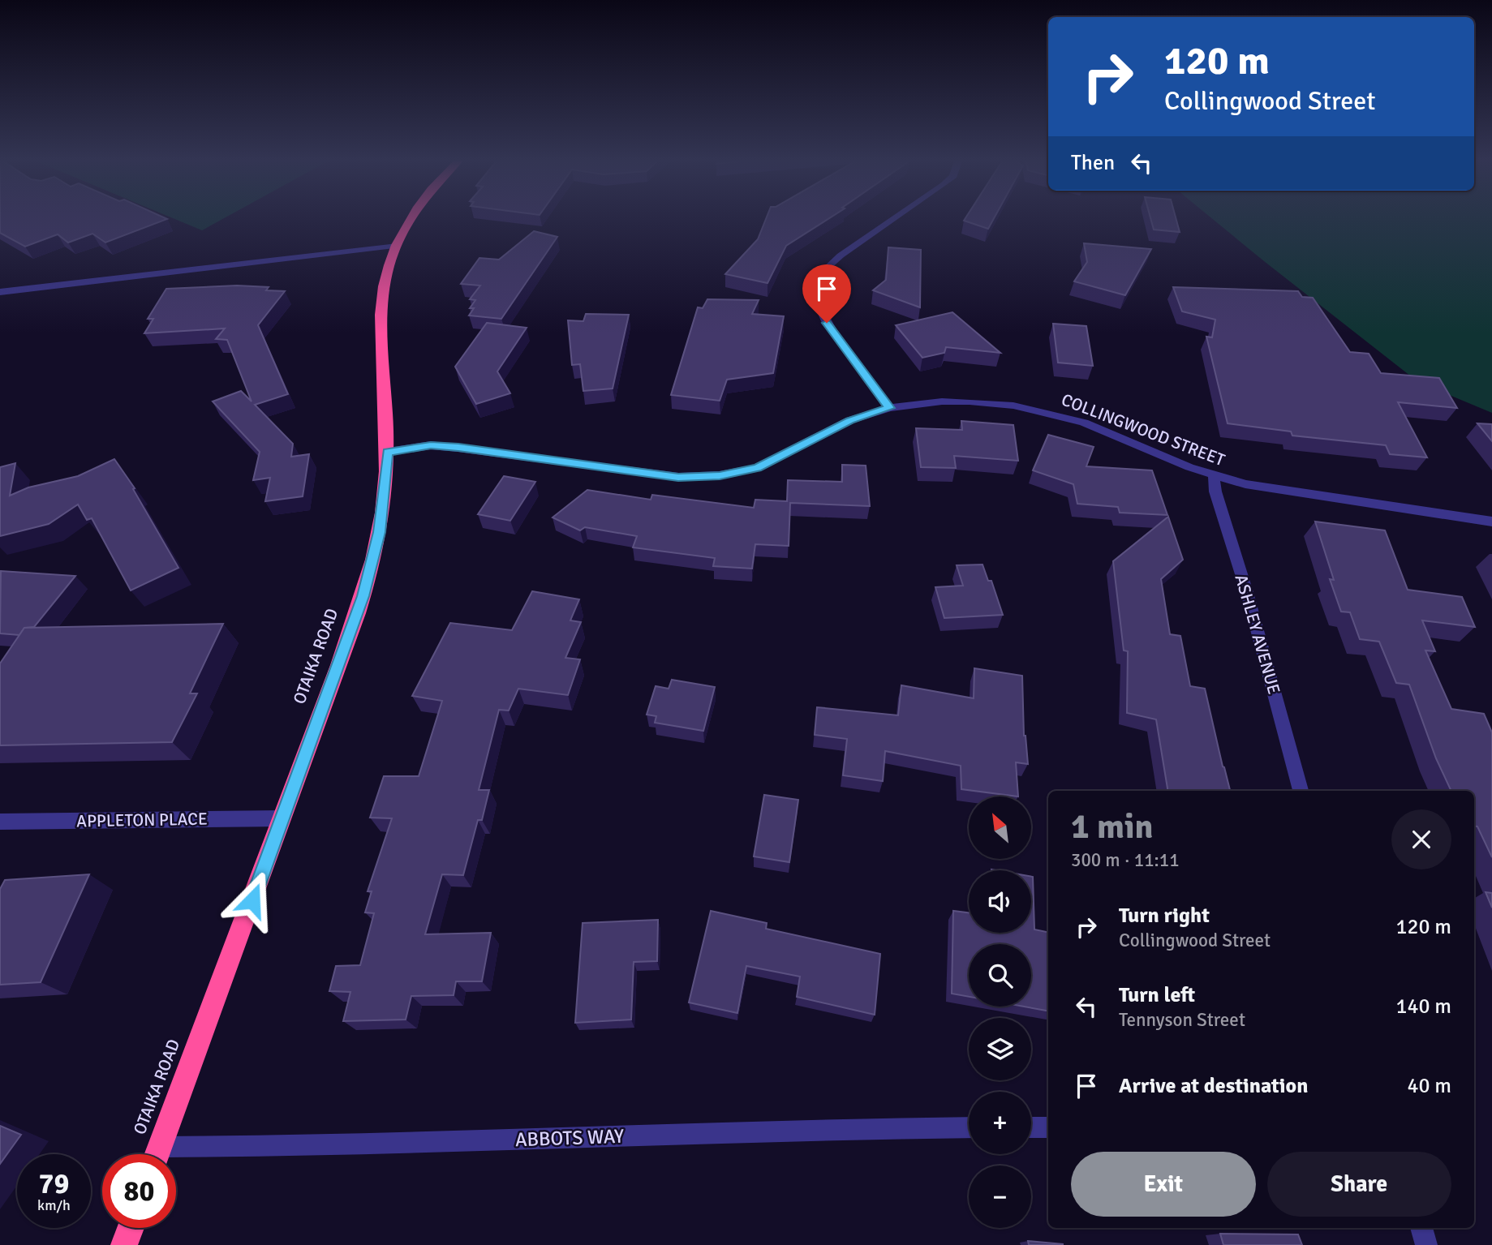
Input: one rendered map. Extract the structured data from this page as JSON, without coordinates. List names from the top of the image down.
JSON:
{
  "streets": {
    "highway": ["OTAIKA ROAD"],
    "street": [
      "COLLINGWOOD STREET",
      "ASHLEY AVENUE",
      "APPLETON PLACE",
      "ABBOTS WAY"
    ]
  },
  "crossings": [
    ["COLLINGWOOD STREET", "ASHLEY AVENUE"],
    ["COLLINGWOOD STREET", "OTAIKA ROAD"],
    ["OTAIKA ROAD", "APPLETON PLACE"]
  ],
  "north": "top left",
  "page": {
    "turn": ["120 m", "Collingwood Street"],
    "then": "Then",
    "heading": ["1 min", "300 m · 11:11"],
    "map_buttons": ["+", "−"],
    "list": [
      {
        "name": "Turn right",
        "note": "Collingwood Street",
        "value": "120 m"
      },
      {
        "name": "Turn left",
        "note": "Tennyson Street",
        "value": "140 m"
      },
      {
        "name": "Arrive at destination",
        "value": "40 m"
      }
    ],
    "buttons": ["Exit", "Share"],
    "speed": "79 km/h",
    "limit": "80"
  }
}
